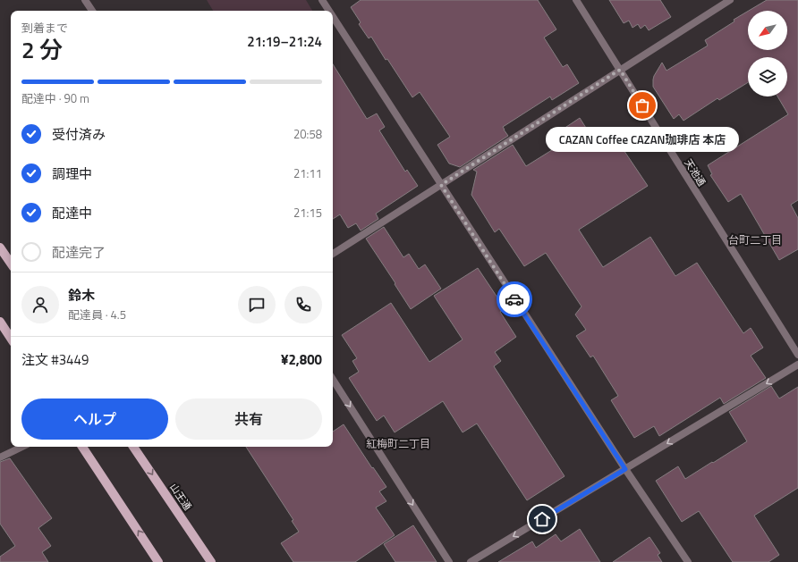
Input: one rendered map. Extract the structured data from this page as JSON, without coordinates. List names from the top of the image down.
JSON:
{
  "streets": {
    "main road": ["山王通"],
    "street": ["天池通"]
  },
  "districts": ["台町二丁目", "紅梅町二丁目"],
  "places": ["CAZAN Coffee CAZAN珈琲店 本店"],
  "north": "bottom left",
  "page": {
    "heading": ["2 分", "到着まで", "21:19–21:24"],
    "panel": [
      "鈴木",
      "配達員 · 4.5",
      "注文 #3449",
      "¥2,800"
    ],
    "bar": "配達中 · 90 m",
    "list": [
      ["受付済み", "20:58"],
      ["調理中", "21:11"],
      ["配達中", "21:15"],
      "配達完了"
    ],
    "bubble": "CAZAN Coffee CAZAN珈琲店 本店",
    "buttons": ["ヘルプ", "共有"]
  }
}
